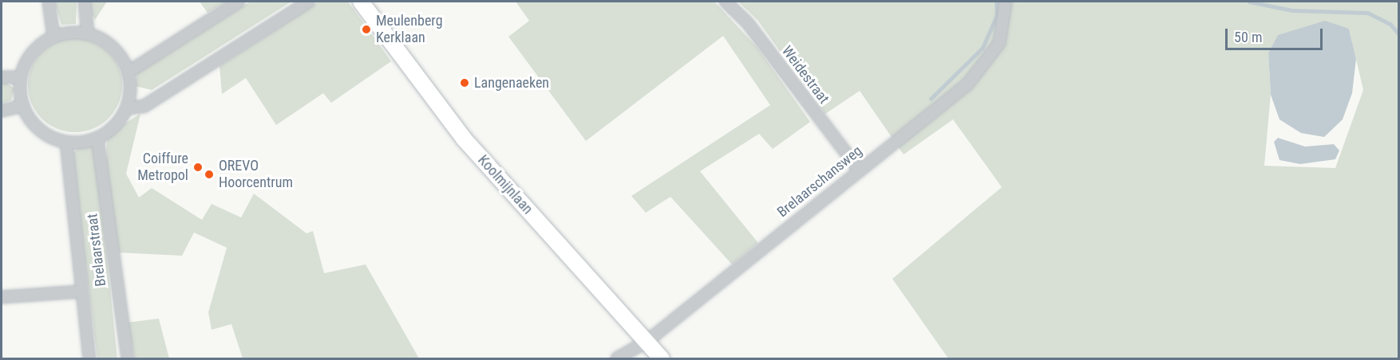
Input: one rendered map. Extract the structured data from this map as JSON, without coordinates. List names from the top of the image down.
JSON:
{
  "streets": {
    "street": [
      "Weidestraat",
      "Brelaarschansweg",
      "Koolmijnlaan",
      "Brelaarstraat"
    ]
  },
  "crossings": [
    ["Weidestraat", "Brelaarschansweg"],
    ["Brelaarschansweg", "Koolmijnlaan"]
  ],
  "places": [
    "Meulenberg Kerklaan",
    "Langenaeken",
    "Coiffure Metropol",
    "OREVO Hoorcentrum"
  ],
  "scale_bar": "50 m"
}
